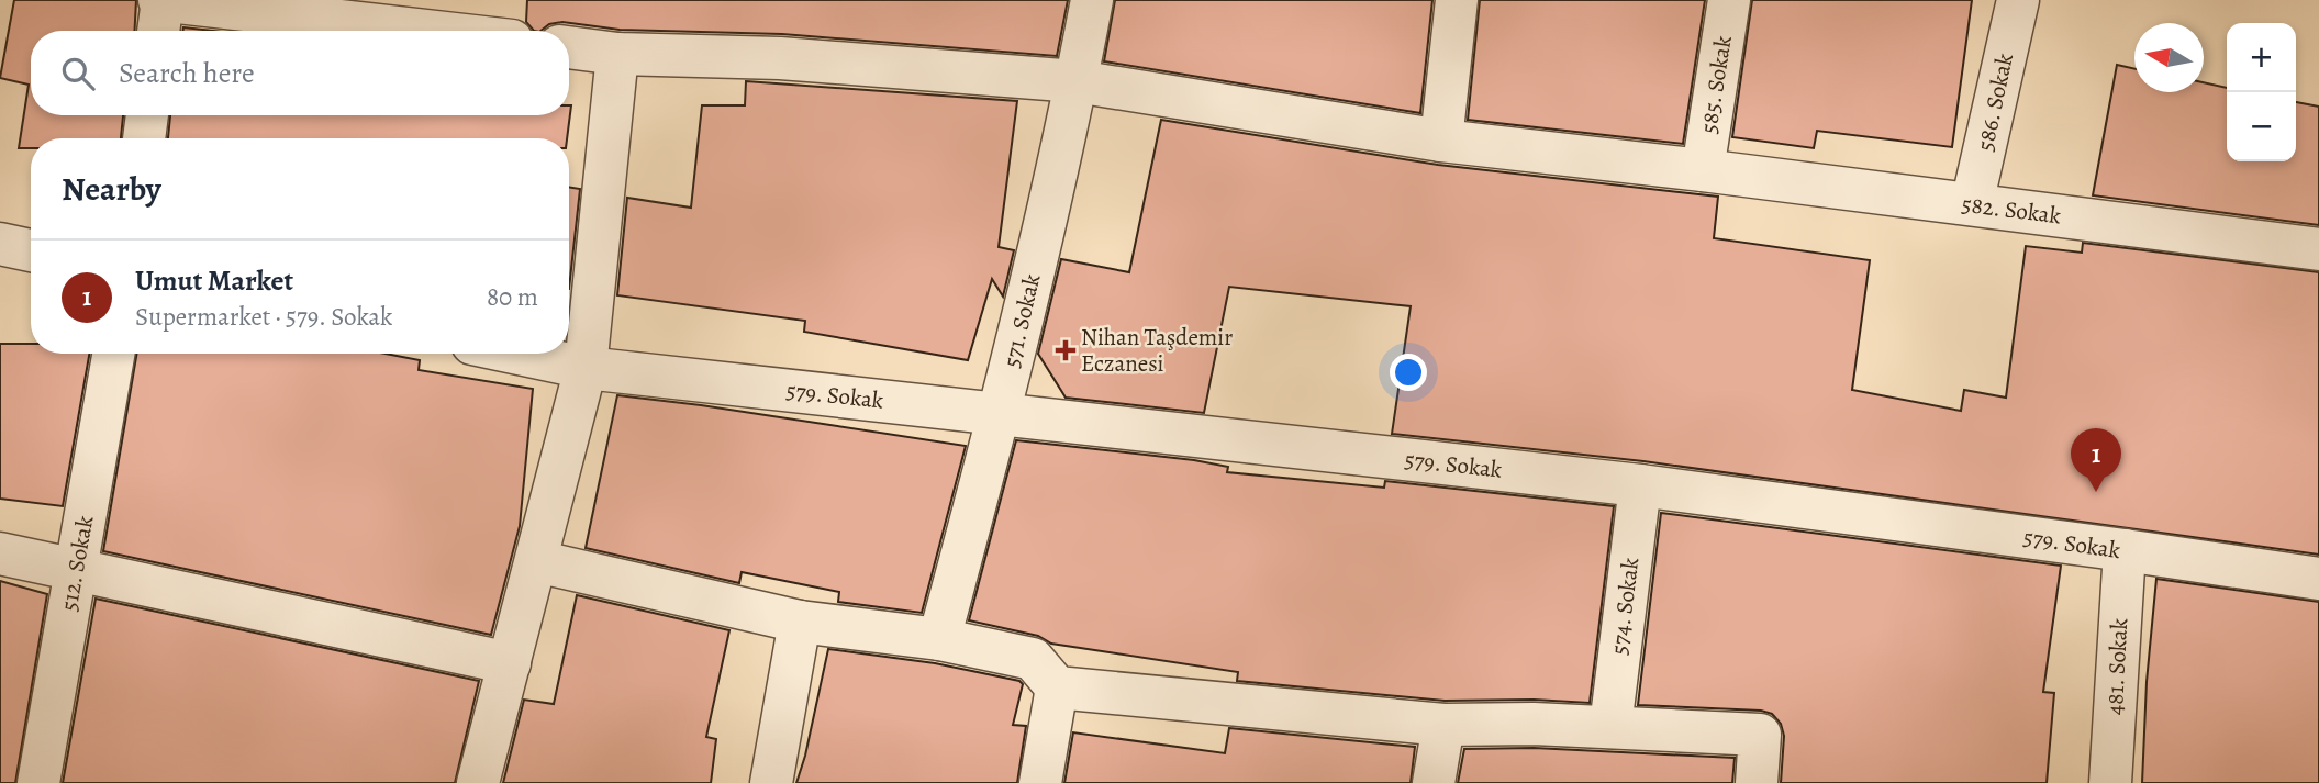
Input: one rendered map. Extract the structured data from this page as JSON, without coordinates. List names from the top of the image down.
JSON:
{
  "streets": {
    "street": [
      "585. Sokak",
      "586. Sokak",
      "582. Sokak",
      "571. Sokak",
      "579. Sokak",
      "512. Sokak",
      "574. Sokak",
      "481. Sokak"
    ]
  },
  "crossings": [
    ["585. Sokak", "582. Sokak"],
    ["586. Sokak", "582. Sokak"],
    ["582. Sokak", "571. Sokak"],
    ["571. Sokak", "579. Sokak"],
    ["579. Sokak", "574. Sokak"],
    ["579. Sokak", "481. Sokak"]
  ],
  "places": {
    "health": ["Nihan Taşdemir Eczanesi"]
  },
  "north": "left",
  "page": {
    "map_buttons": ["+", "−"],
    "search": "Search here",
    "heading": "Nearby",
    "list": [
      {
        "mark": "1",
        "name": "Umut Market",
        "note": "Supermarket · 579. Sokak",
        "value": "80 m"
      }
    ],
    "pins": "1"
  }
}
